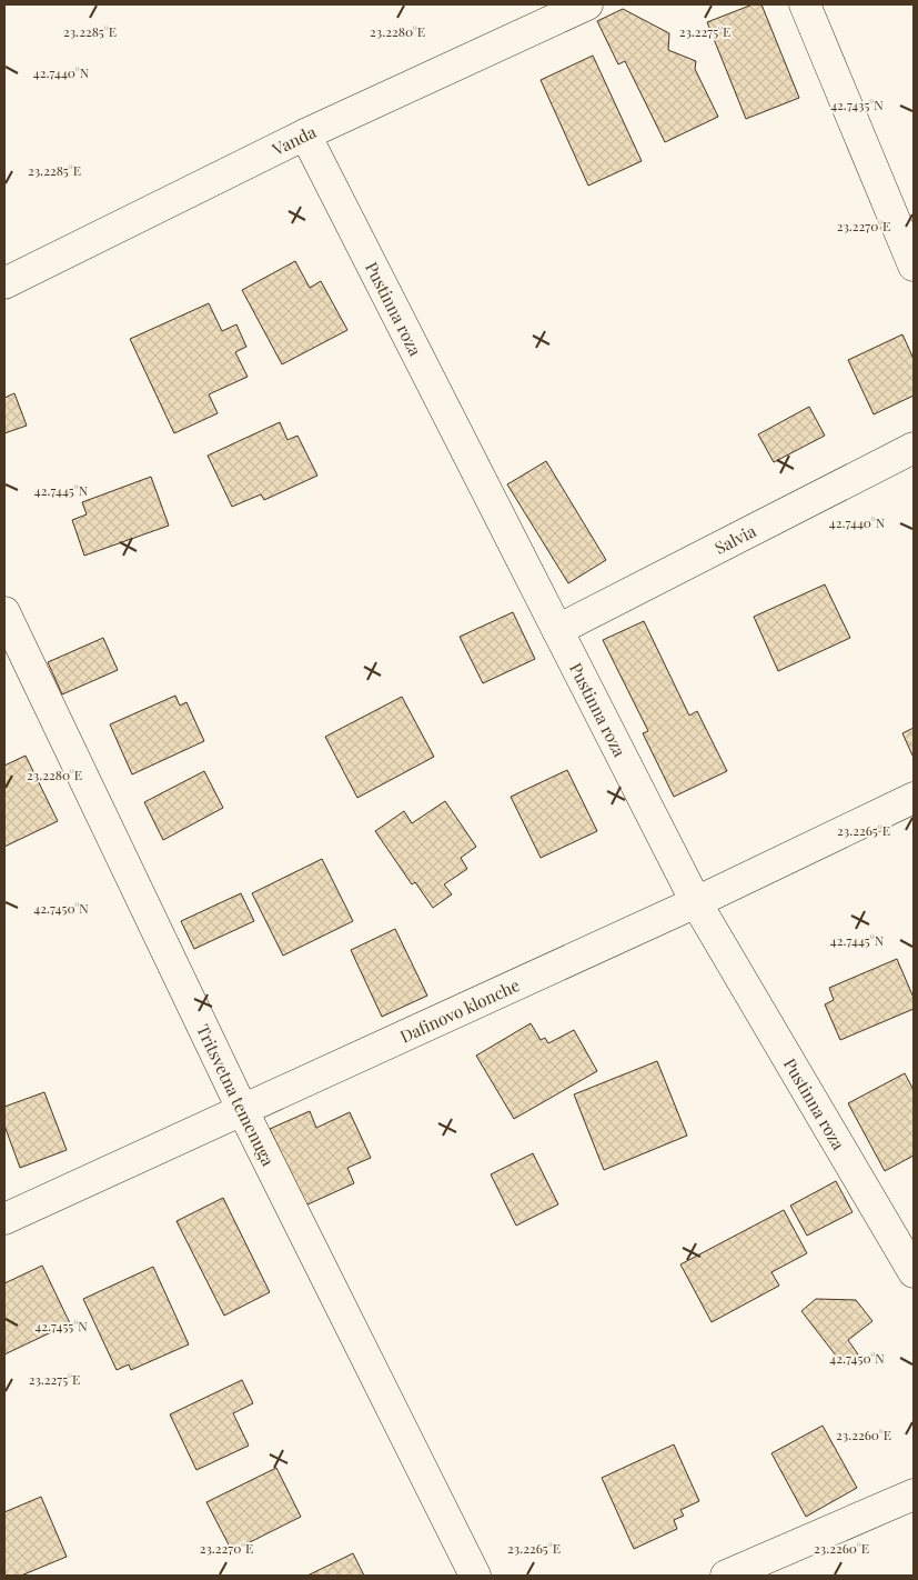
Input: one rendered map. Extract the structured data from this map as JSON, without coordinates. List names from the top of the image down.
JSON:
{
  "streets": {
    "street": [
      "Vanda",
      "Pustinna roza",
      "Salvia",
      "Dafinovo klonche",
      "Tritsvetna temenuga"
    ]
  },
  "crossings": [
    ["Vanda", "Pustinna roza"],
    ["Pustinna roza", "Salvia"],
    ["Pustinna roza", "Dafinovo klonche"],
    ["Dafinovo klonche", "Tritsvetna temenuga"]
  ],
  "coordinates": [
    "23.2285°E",
    "23.2280°E",
    "23.2275°E",
    "42.7440°N",
    "42.7435°N",
    "23.2270°E",
    "42.7445°N",
    "23.2265°E",
    "42.7450°N",
    "42.7455°N",
    "23.2260°E"
  ]
}
